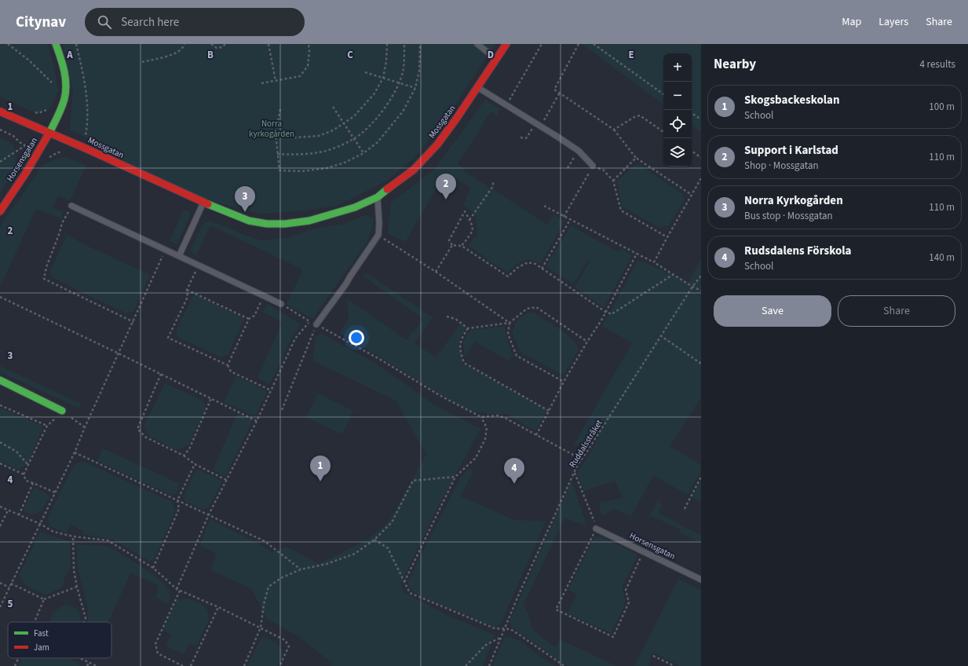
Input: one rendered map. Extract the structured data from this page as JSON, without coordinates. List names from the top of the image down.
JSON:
{
  "streets": {
    "street": ["Mossgatan", "Horsensgatan"],
    "path": ["Ruddalsstråket"]
  },
  "crossings": [
    ["Mossgatan", "Horsensgatan"]
  ],
  "parks": ["Norra kyrkogården"],
  "legend": ["Fast", "Jam"],
  "page": {
    "header": "Citynav",
    "search": "Search here",
    "nav": ["Map", "Layers", "Share"],
    "heading": ["Nearby", "4 results"],
    "map_buttons": ["+", "−"],
    "list": [
      {
        "mark": "1",
        "name": "Skogsbackeskolan",
        "note": "School",
        "value": "100 m"
      },
      {
        "mark": "2",
        "name": "Support i Karlstad",
        "note": "Shop · Mossgatan",
        "value": "110 m"
      },
      {
        "mark": "3",
        "name": "Norra Kyrkogården",
        "note": "Bus stop · Mossgatan",
        "value": "110 m"
      },
      {
        "mark": "4",
        "name": "Rudsdalens Förskola",
        "note": "School",
        "value": "140 m"
      }
    ],
    "pins": [
      "2",
      "3",
      "1",
      "4"
    ],
    "buttons": ["Save", "Share"]
  },
  "grid": {
    "columns": [
      "A",
      "B",
      "C",
      "D",
      "E"
    ],
    "rows": [
      "1",
      "2",
      "3",
      "4",
      "5"
    ]
  }
}
